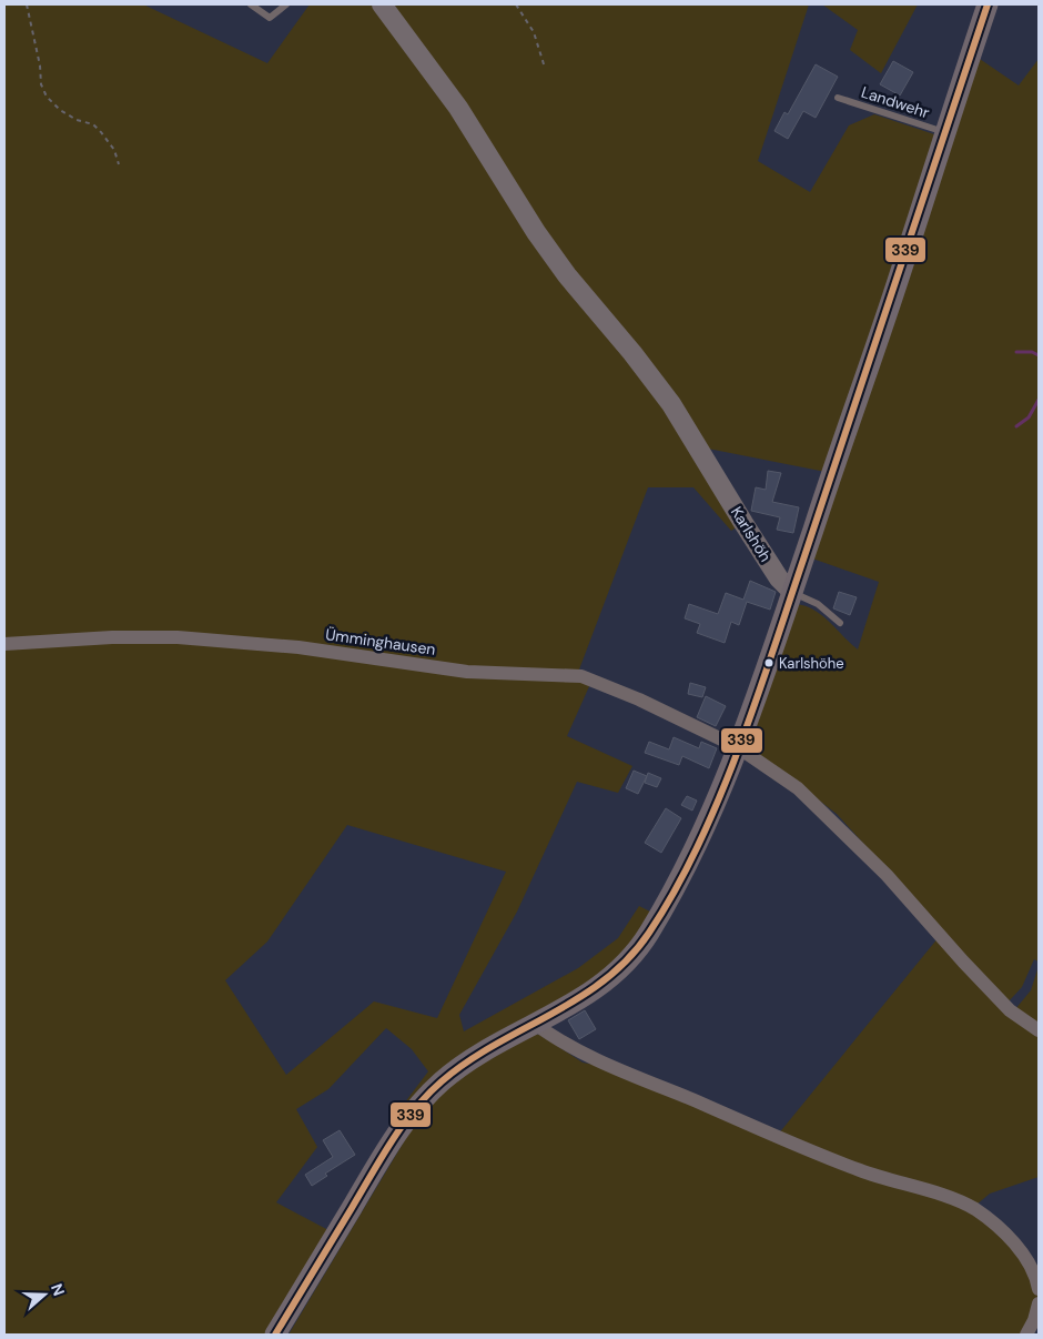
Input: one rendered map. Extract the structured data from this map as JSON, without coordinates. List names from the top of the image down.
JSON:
{
  "streets": {
    "main road": ["Karlshöh"],
    "street": ["Ümminghausen"],
    "lane": ["Landwehr"]
  },
  "places": ["Karlshöhe"],
  "lines": ["transit line 339"],
  "north": "right"
}
